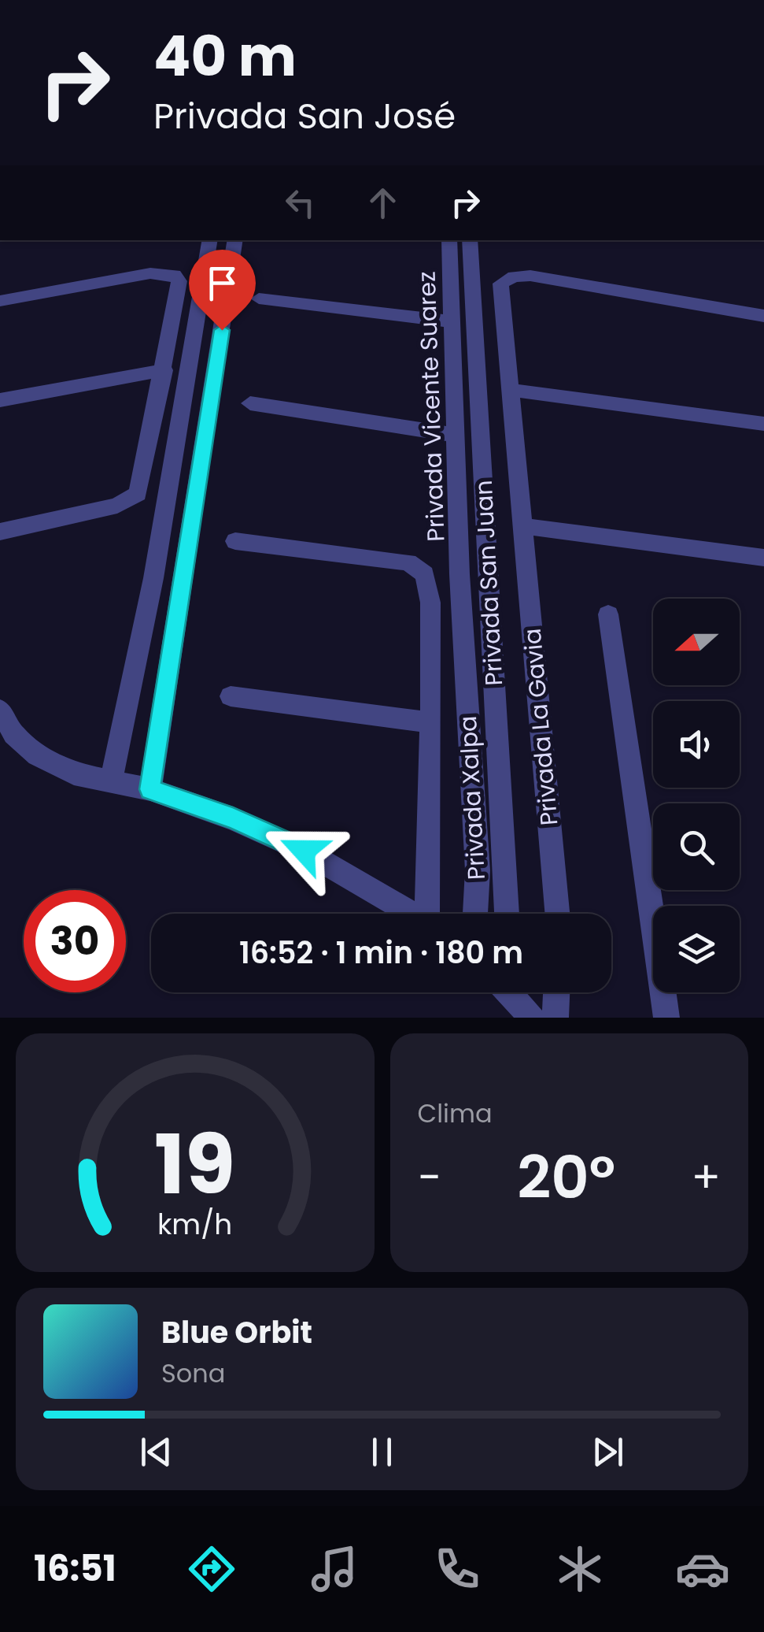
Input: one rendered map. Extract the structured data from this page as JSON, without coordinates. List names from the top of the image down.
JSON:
{
  "streets": {
    "street": [
      "Privada Vicente Suarez",
      "Privada San Juan",
      "Privada La Gavia",
      "Privada Xalpa"
    ]
  },
  "crossings": [
    ["Privada Vicente Suarez", "Privada Xalpa"]
  ],
  "north": "left",
  "page": {
    "turn": ["40 m", "Privada San José"],
    "limit": "30",
    "trip": "16:52 · 1 min · 180 m",
    "tile": "Clima",
    "heat": ["−", "20°", "+"],
    "song": ["Blue Orbit", "Sona"],
    "tabs": "16:51",
    "gauge": ["19", "km/h"]
  }
}
